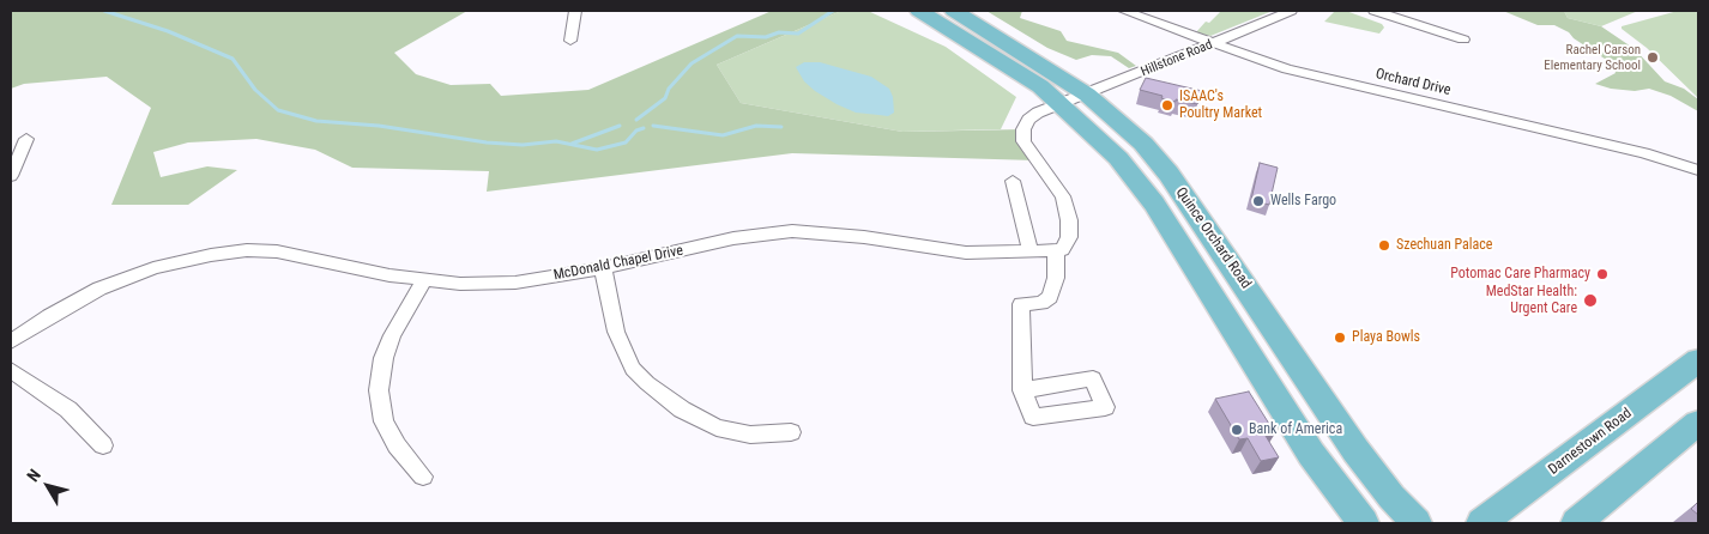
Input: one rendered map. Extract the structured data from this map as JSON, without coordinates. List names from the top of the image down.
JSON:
{
  "streets": {
    "main road": ["Quince Orchard Road", "Darnestown Road"],
    "street": ["Hillstone Road", "Orchard Drive", "McDonald Chapel Drive"]
  },
  "crossings": [
    ["Hillstone Road", "Orchard Drive"],
    ["Hillstone Road", "Quince Orchard Road"]
  ],
  "places": [
    "Rachel Carson Elementary School",
    "ISAAC's Poultry Market",
    "Wells Fargo",
    "Szechuan Palace",
    "Potomac Care Pharmacy",
    "MedStar Health: Urgent Care",
    "Playa Bowls",
    "Bank of America"
  ],
  "north": "top left"
}
